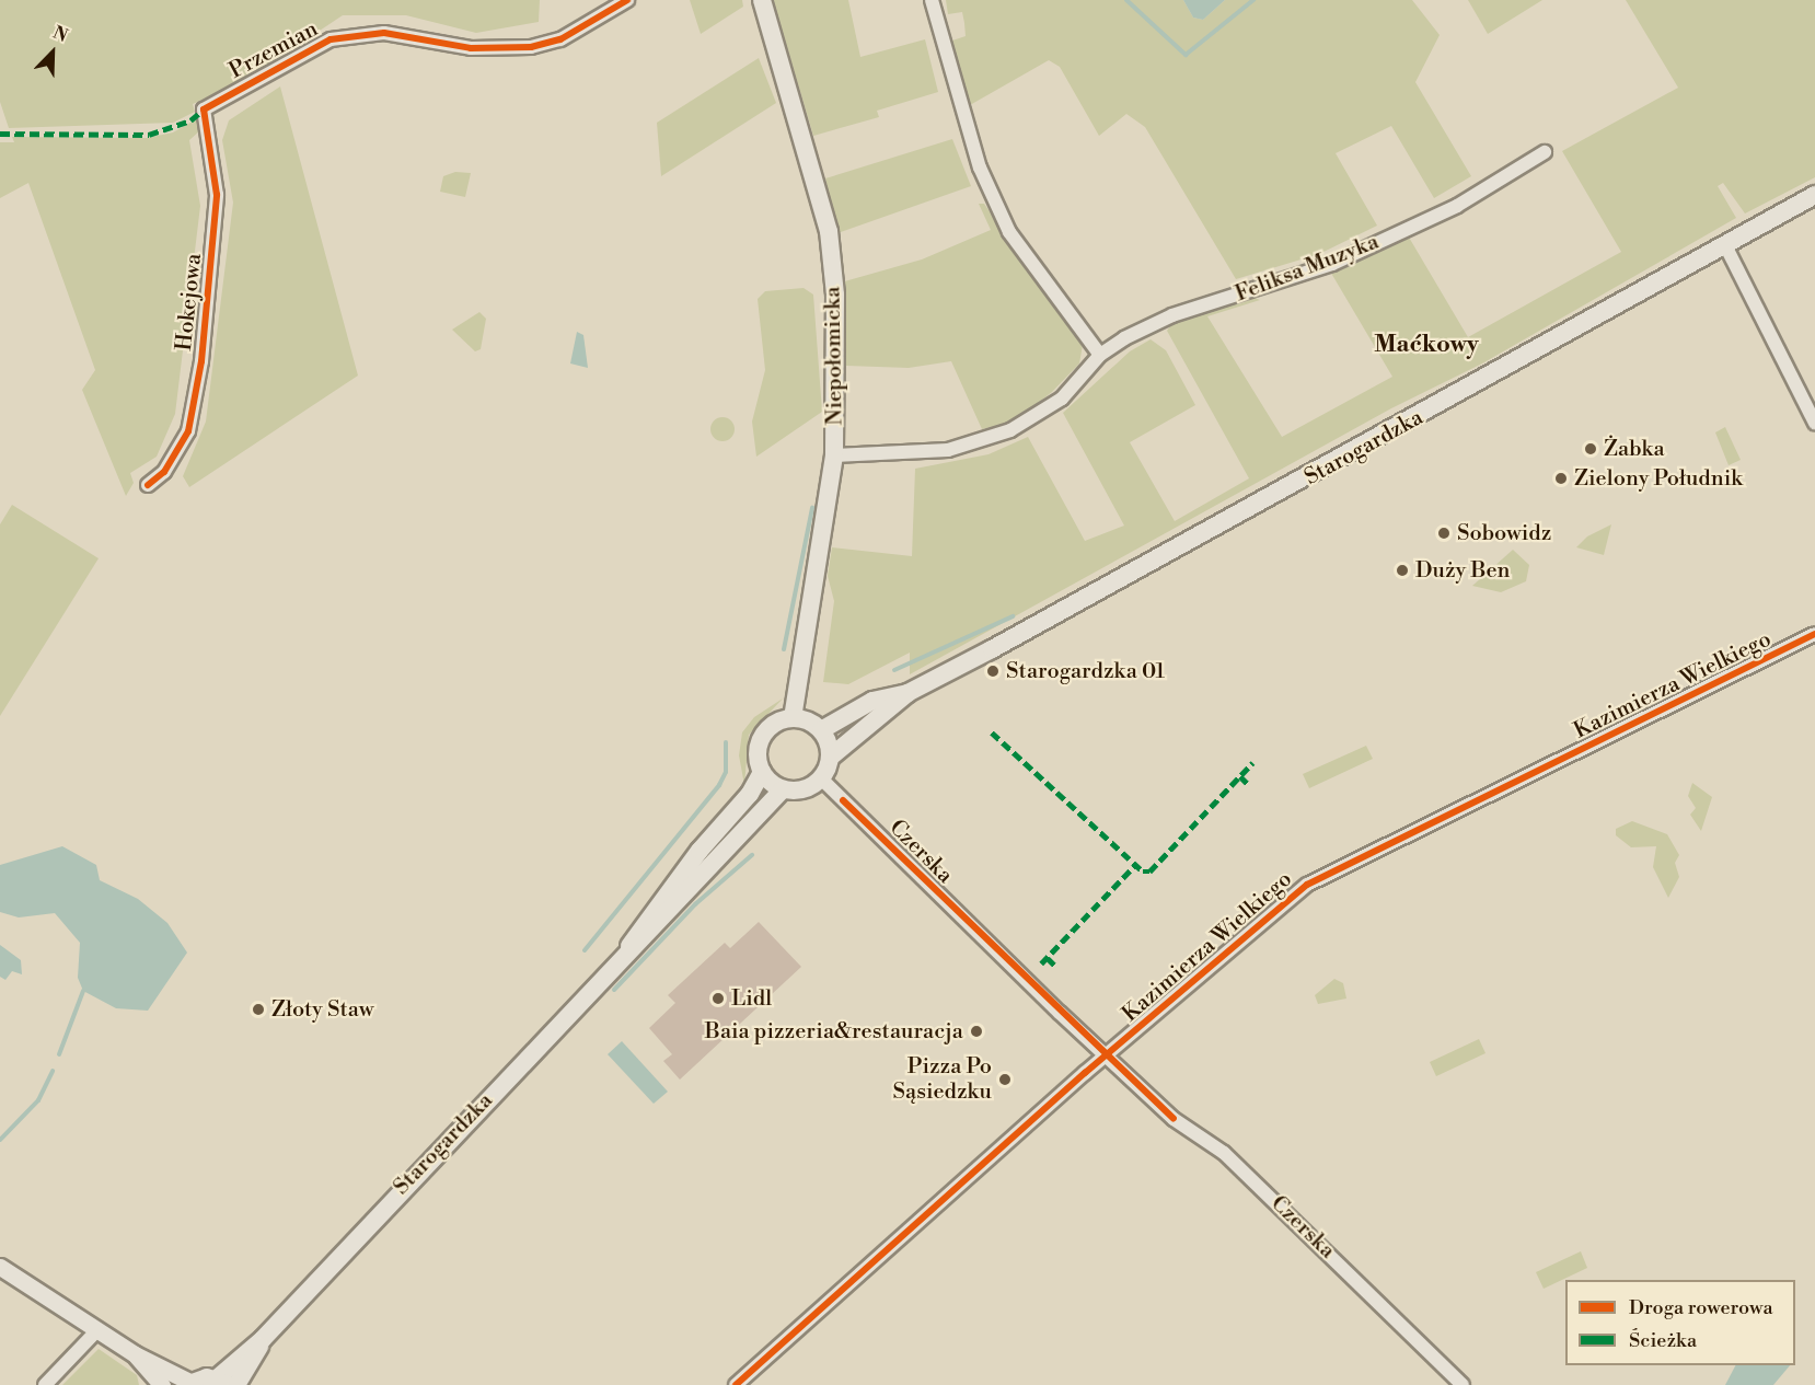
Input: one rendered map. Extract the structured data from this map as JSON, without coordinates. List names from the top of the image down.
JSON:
{
  "streets": {
    "main road": ["Niepołomicka", "Starogardzka"],
    "street": [
      "Przemian",
      "Feliksa Muzyka",
      "Hokejowa",
      "Kazimierza Wielkiego",
      "Czerska"
    ]
  },
  "crossings": [
    ["Przemian", "Hokejowa"],
    ["Feliksa Muzyka", "Niepołomicka"],
    ["Niepołomicka", "Starogardzka"],
    ["Niepołomicka", "Czerska"],
    ["Starogardzka", "Czerska"],
    ["Kazimierza Wielkiego", "Czerska"]
  ],
  "districts": ["Maćkowy"],
  "places": [
    "Żabka",
    "Zielony Południk",
    "Sobowidz",
    "Duży Ben",
    "Starogardzka 01",
    "Lidl",
    "Złoty Staw",
    "Baia pizzeria&restauracja",
    "Pizza Po Sąsiedzku"
  ],
  "legend": ["Droga rowerowa", "Ścieżka"],
  "north": "top right"
}
